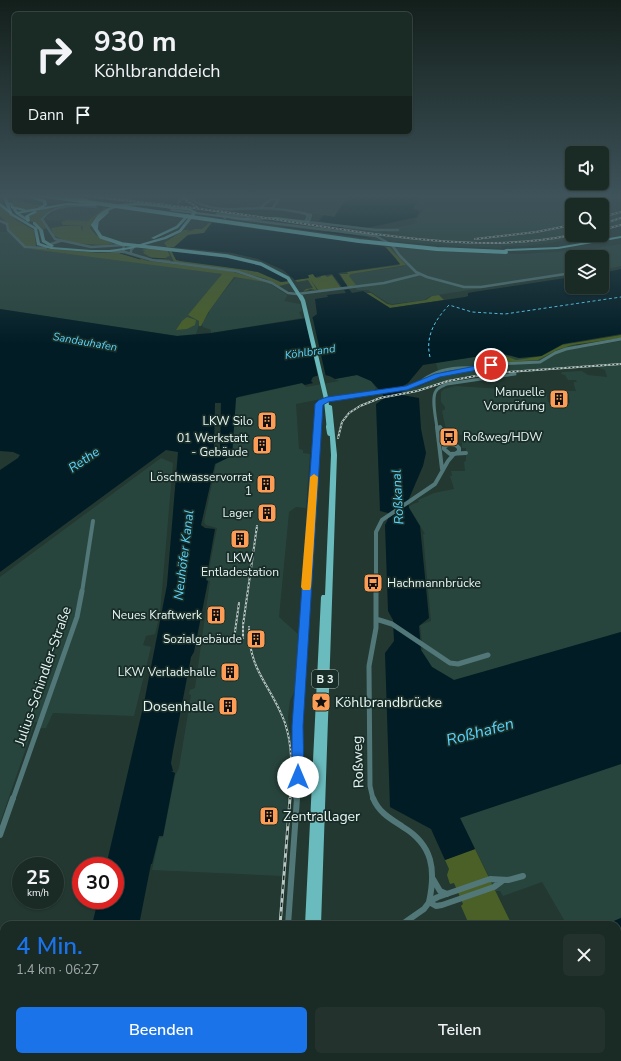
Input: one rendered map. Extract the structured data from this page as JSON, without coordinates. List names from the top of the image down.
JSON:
{
  "streets": {
    "main road": ["B 3"],
    "street": ["Julius-Schindler-Straße", "Roßweg"]
  },
  "water": [
    "Sandauhafen",
    "Köhlbrand",
    "Rethe",
    "Roßkanal",
    "Neuhöfer Kanal",
    "Roßhafen"
  ],
  "places": {
    "building": [
      "Manuelle Vorprüfung",
      "LKW Silo",
      "01 Werkstatt - Gebäude",
      "Löschwasservorrat 1",
      "Lager",
      "LKW Entladestation",
      "Neues Kraftwerk",
      "Sozialgebäude",
      "LKW Verladehalle",
      "Dosenhalle",
      "Zentrallager"
    ],
    "bus stop": ["Roßweg/HDW", "Hachmannbrücke"],
    "place": ["Köhlbrandbrücke"]
  },
  "page": {
    "turn": ["930 m", "Köhlbranddeich"],
    "then": "Dann",
    "speed": "25 km/h",
    "limit": "30",
    "heading": ["4 Min.", "1.4 km · 06:27"],
    "buttons": ["Beenden", "Teilen"]
  }
}
